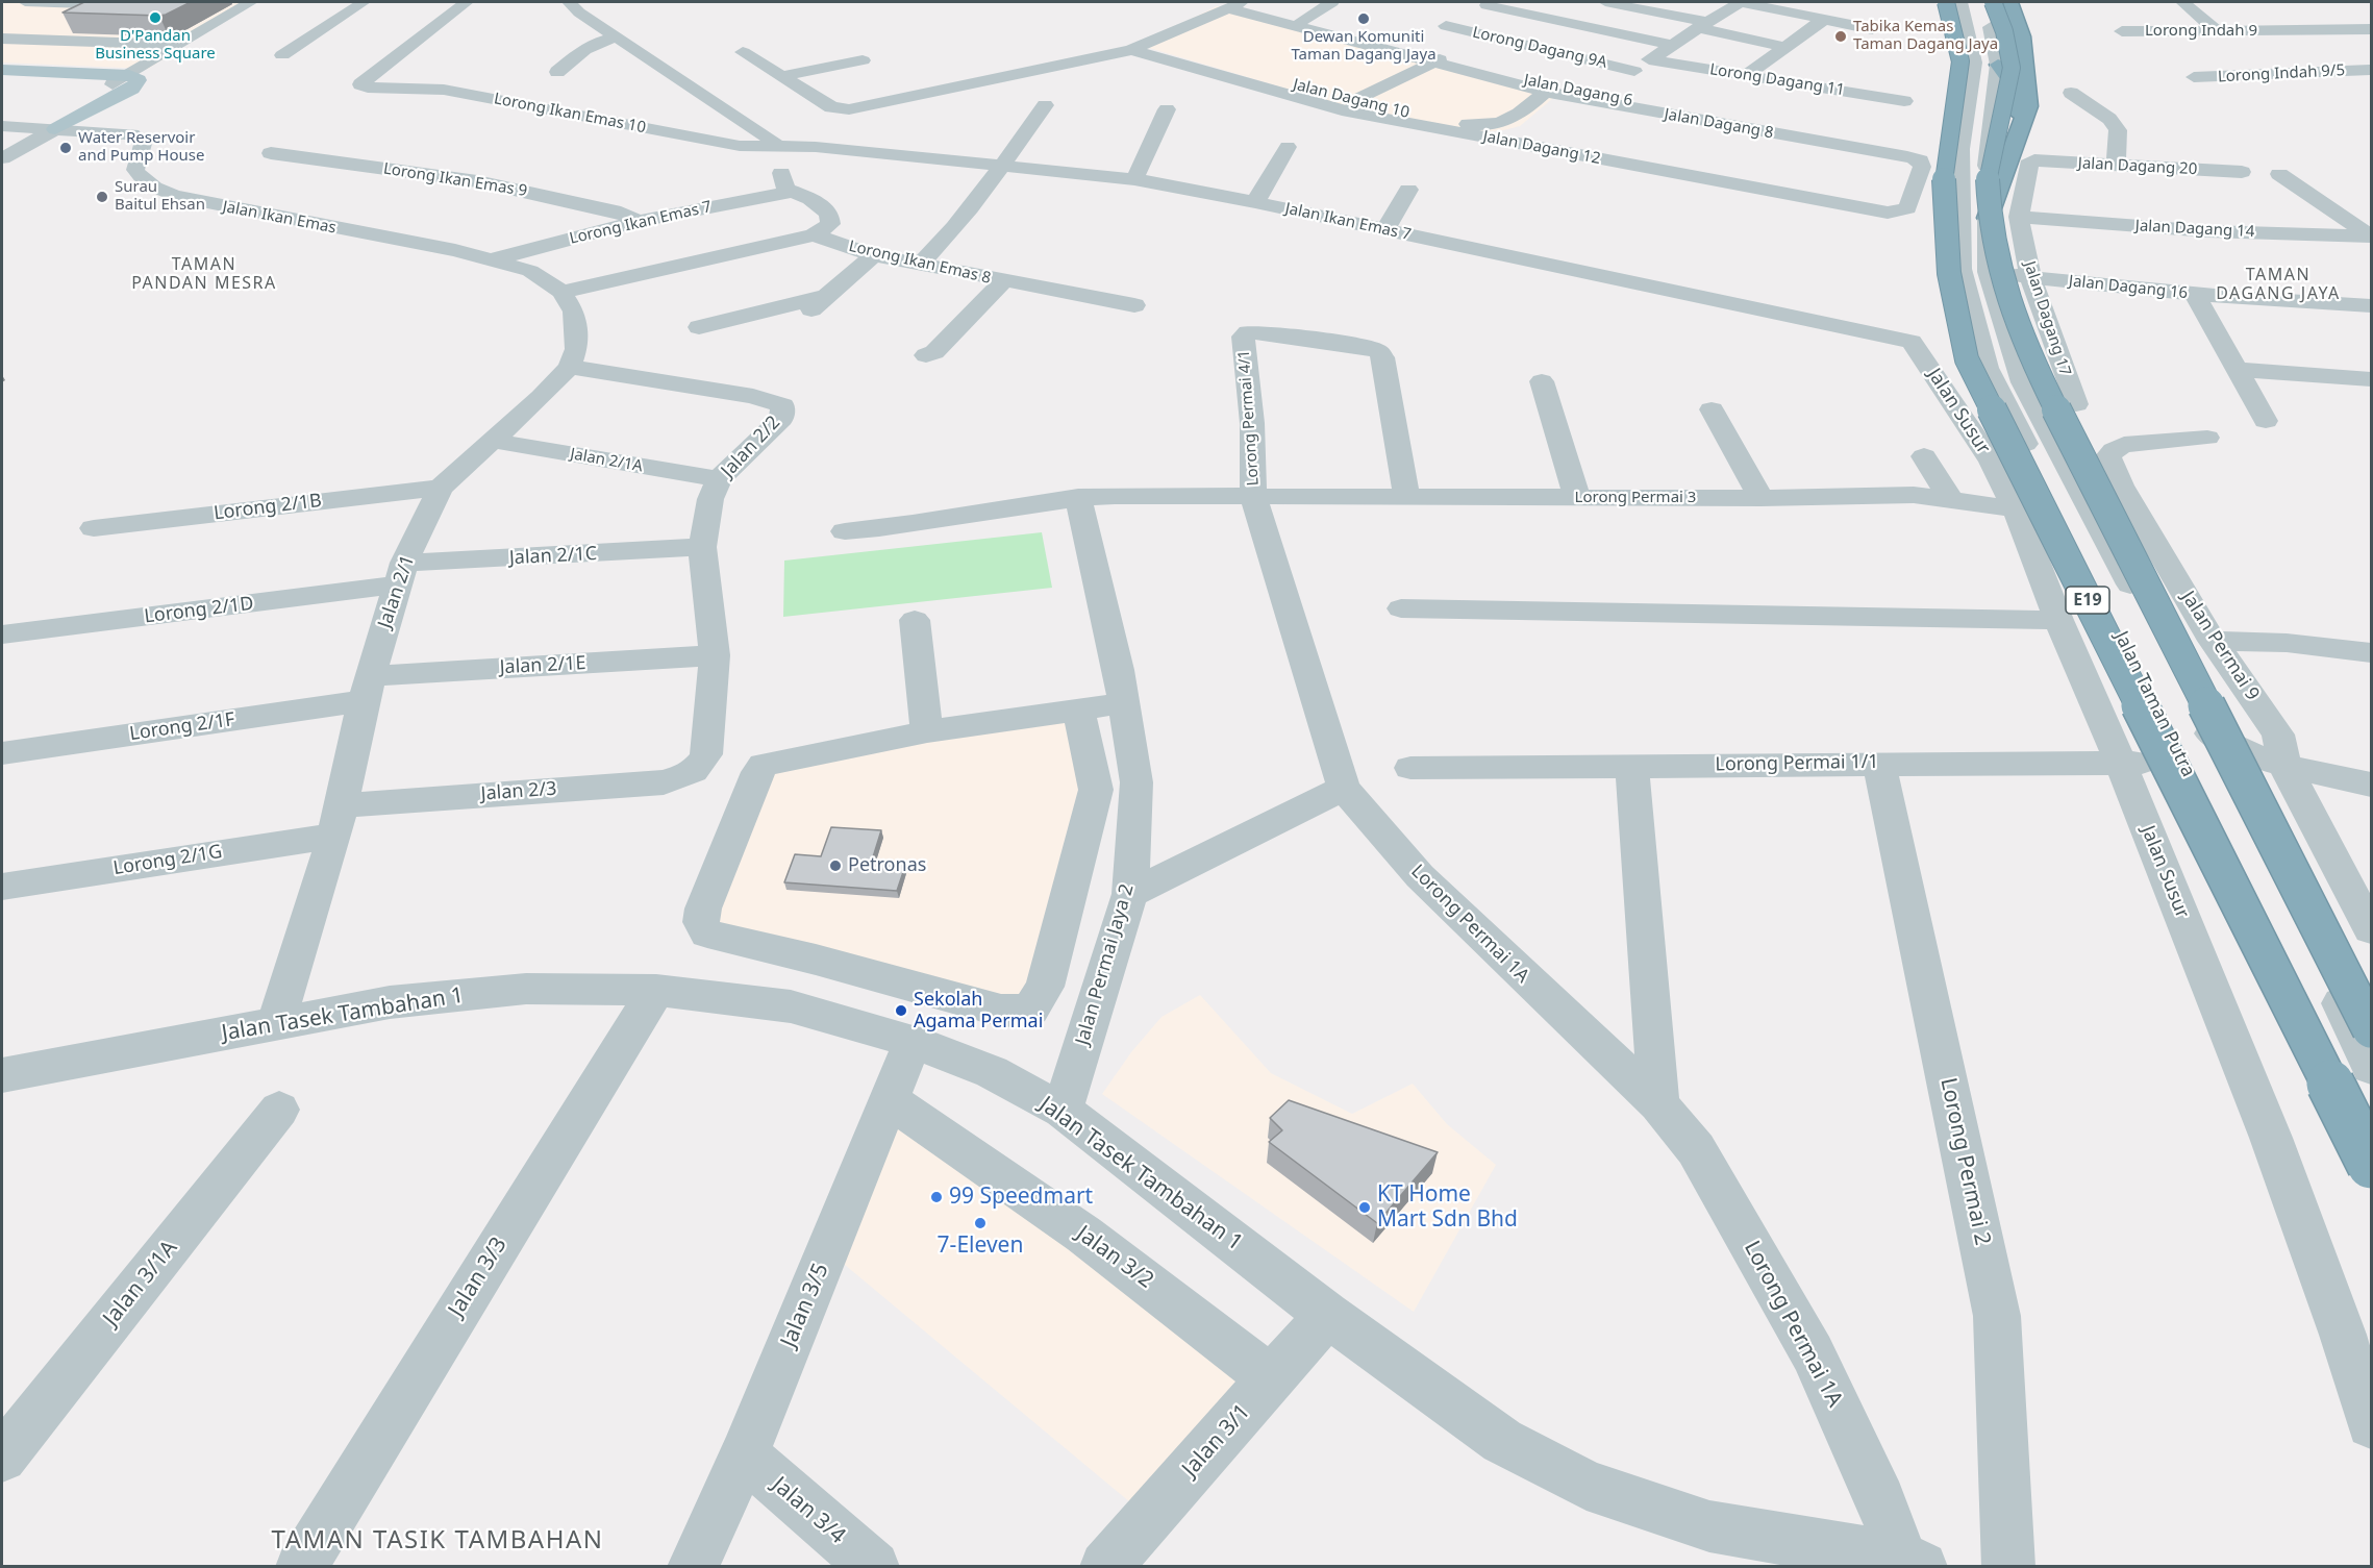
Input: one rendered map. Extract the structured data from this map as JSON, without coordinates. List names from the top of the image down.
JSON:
{
  "streets": {
    "highway": ["E19"],
    "street": [
      "Lorong Indah 9",
      "Lorong Dagang 9A",
      "Lorong Indah 9/5",
      "Lorong Dagang 11",
      "Jalan Dagang 6",
      "Jalan Dagang 10",
      "Lorong Ikan Emas 10",
      "Jalan Dagang 8",
      "Jalan Dagang 12",
      "Jalan Dagang 20",
      "Lorong Ikan Emas 9",
      "Jalan Ikan Emas",
      "Jalan Ikan Emas 7",
      "Lorong Ikan Emas 7",
      "Jalan Dagang 14",
      "Lorong Ikan Emas 8",
      "Jalan Dagang 16",
      "Jalan Dagang 17",
      "Jalan Susur",
      "Lorong Permai 4/1",
      "Jalan 2/2",
      "Jalan 2/1A",
      "Lorong Permai 3",
      "Lorong 2/1B",
      "Jalan 2/1C",
      "Jalan 2/1",
      "Lorong 2/1D",
      "Jalan Permai 9",
      "Jalan 2/1E",
      "Jalan Taman Putra",
      "Lorong 2/1F",
      "Lorong Permai 1/1",
      "Jalan 2/3",
      "Lorong 2/1G",
      "Lorong Permai 1A",
      "Jalan Permai Jaya 2",
      "Jalan Tasek Tambahan 1",
      "Lorong Permai 2",
      "Jalan 3/2",
      "Jalan 3/3",
      "Jalan 3/1A",
      "Jalan 3/5",
      "Jalan 3/1",
      "Jalan 3/4"
    ]
  },
  "crossings": [
    ["Jalan Dagang 6", "Jalan Dagang 8"],
    ["Jalan Dagang 6", "Jalan Dagang 12"],
    ["Jalan Dagang 6", "Jalan Taman Putra"],
    ["Jalan Dagang 10", "Jalan Dagang 8"],
    ["Lorong Ikan Emas 10", "Jalan Ikan Emas 7"],
    ["Jalan Dagang 8", "Jalan Dagang 12"],
    ["Jalan Dagang 20", "Jalan Dagang 17"],
    ["Lorong Ikan Emas 9", "Lorong Ikan Emas 7"],
    ["Jalan Ikan Emas", "Lorong Ikan Emas 7"],
    ["Jalan Ikan Emas 7", "Jalan Susur"],
    ["Jalan Dagang 14", "Jalan Dagang 17"],
    ["Jalan Dagang 16", "Jalan Dagang 17"],
    ["Jalan Dagang 16", "Jalan Taman Putra"],
    ["Jalan Susur", "Lorong Permai 3"],
    ["Jalan Susur", "Lorong Permai 1/1"],
    ["Lorong Permai 4/1", "Lorong Permai 3"],
    ["Lorong Permai 4/1", "Lorong Permai 1A"],
    ["Jalan 2/2", "Jalan 2/1A"],
    ["Jalan 2/2", "Jalan 2/1C"],
    ["Jalan 2/2", "Jalan 2/1"],
    ["Jalan 2/2", "Jalan 2/1E"],
    ["Jalan 2/2", "Jalan 2/3"],
    ["Jalan 2/1A", "Jalan 2/1"],
    ["Lorong Permai 3", "Lorong Permai 1A"],
    ["Lorong Permai 3", "Jalan Permai Jaya 2"],
    ["Lorong 2/1B", "Jalan 2/1"],
    ["Jalan 2/1C", "Jalan 2/1"],
    ["Jalan 2/1C", "Lorong 2/1D"],
    ["Jalan 2/1", "Lorong 2/1D"],
    ["Jalan 2/1", "Jalan 2/1E"],
    ["Jalan 2/1", "Lorong 2/1F"],
    ["Jalan 2/1", "Jalan 2/3"],
    ["Jalan 2/1", "Lorong 2/1G"],
    ["Jalan 2/1", "Jalan Tasek Tambahan 1"],
    ["Jalan 2/1E", "Lorong 2/1F"],
    ["Jalan Taman Putra", "Lorong Permai 1/1"],
    ["Lorong Permai 1/1", "Lorong Permai 2"],
    ["Jalan 2/3", "Lorong 2/1G"],
    ["Lorong Permai 1A", "Jalan Tasek Tambahan 1"],
    ["Jalan Permai Jaya 2", "Jalan Tasek Tambahan 1"],
    ["Jalan Tasek Tambahan 1", "Jalan 3/3"],
    ["Jalan Tasek Tambahan 1", "Jalan 3/5"],
    ["Jalan Tasek Tambahan 1", "Jalan 3/1"],
    ["Jalan 3/2", "Jalan 3/5"],
    ["Jalan 3/2", "Jalan 3/1"],
    ["Jalan 3/5", "Jalan 3/4"]
  ],
  "districts": ["TAMAN PANDAN MESRA", "TAMAN DAGANG JAYA", "TAMAN TASIK TAMBAHAN"],
  "places": [
    "D'Pandan Business Square",
    "Dewan Komuniti Taman Dagang Jaya",
    "Tabika Kemas Taman Dagang Jaya",
    "Water Reservoir and Pump House",
    "Surau Baitul Ehsan",
    "Petronas",
    "Sekolah Agama Permai",
    "99 Speedmart",
    "KT Home Mart Sdn Bhd",
    "7-Eleven"
  ]
}
